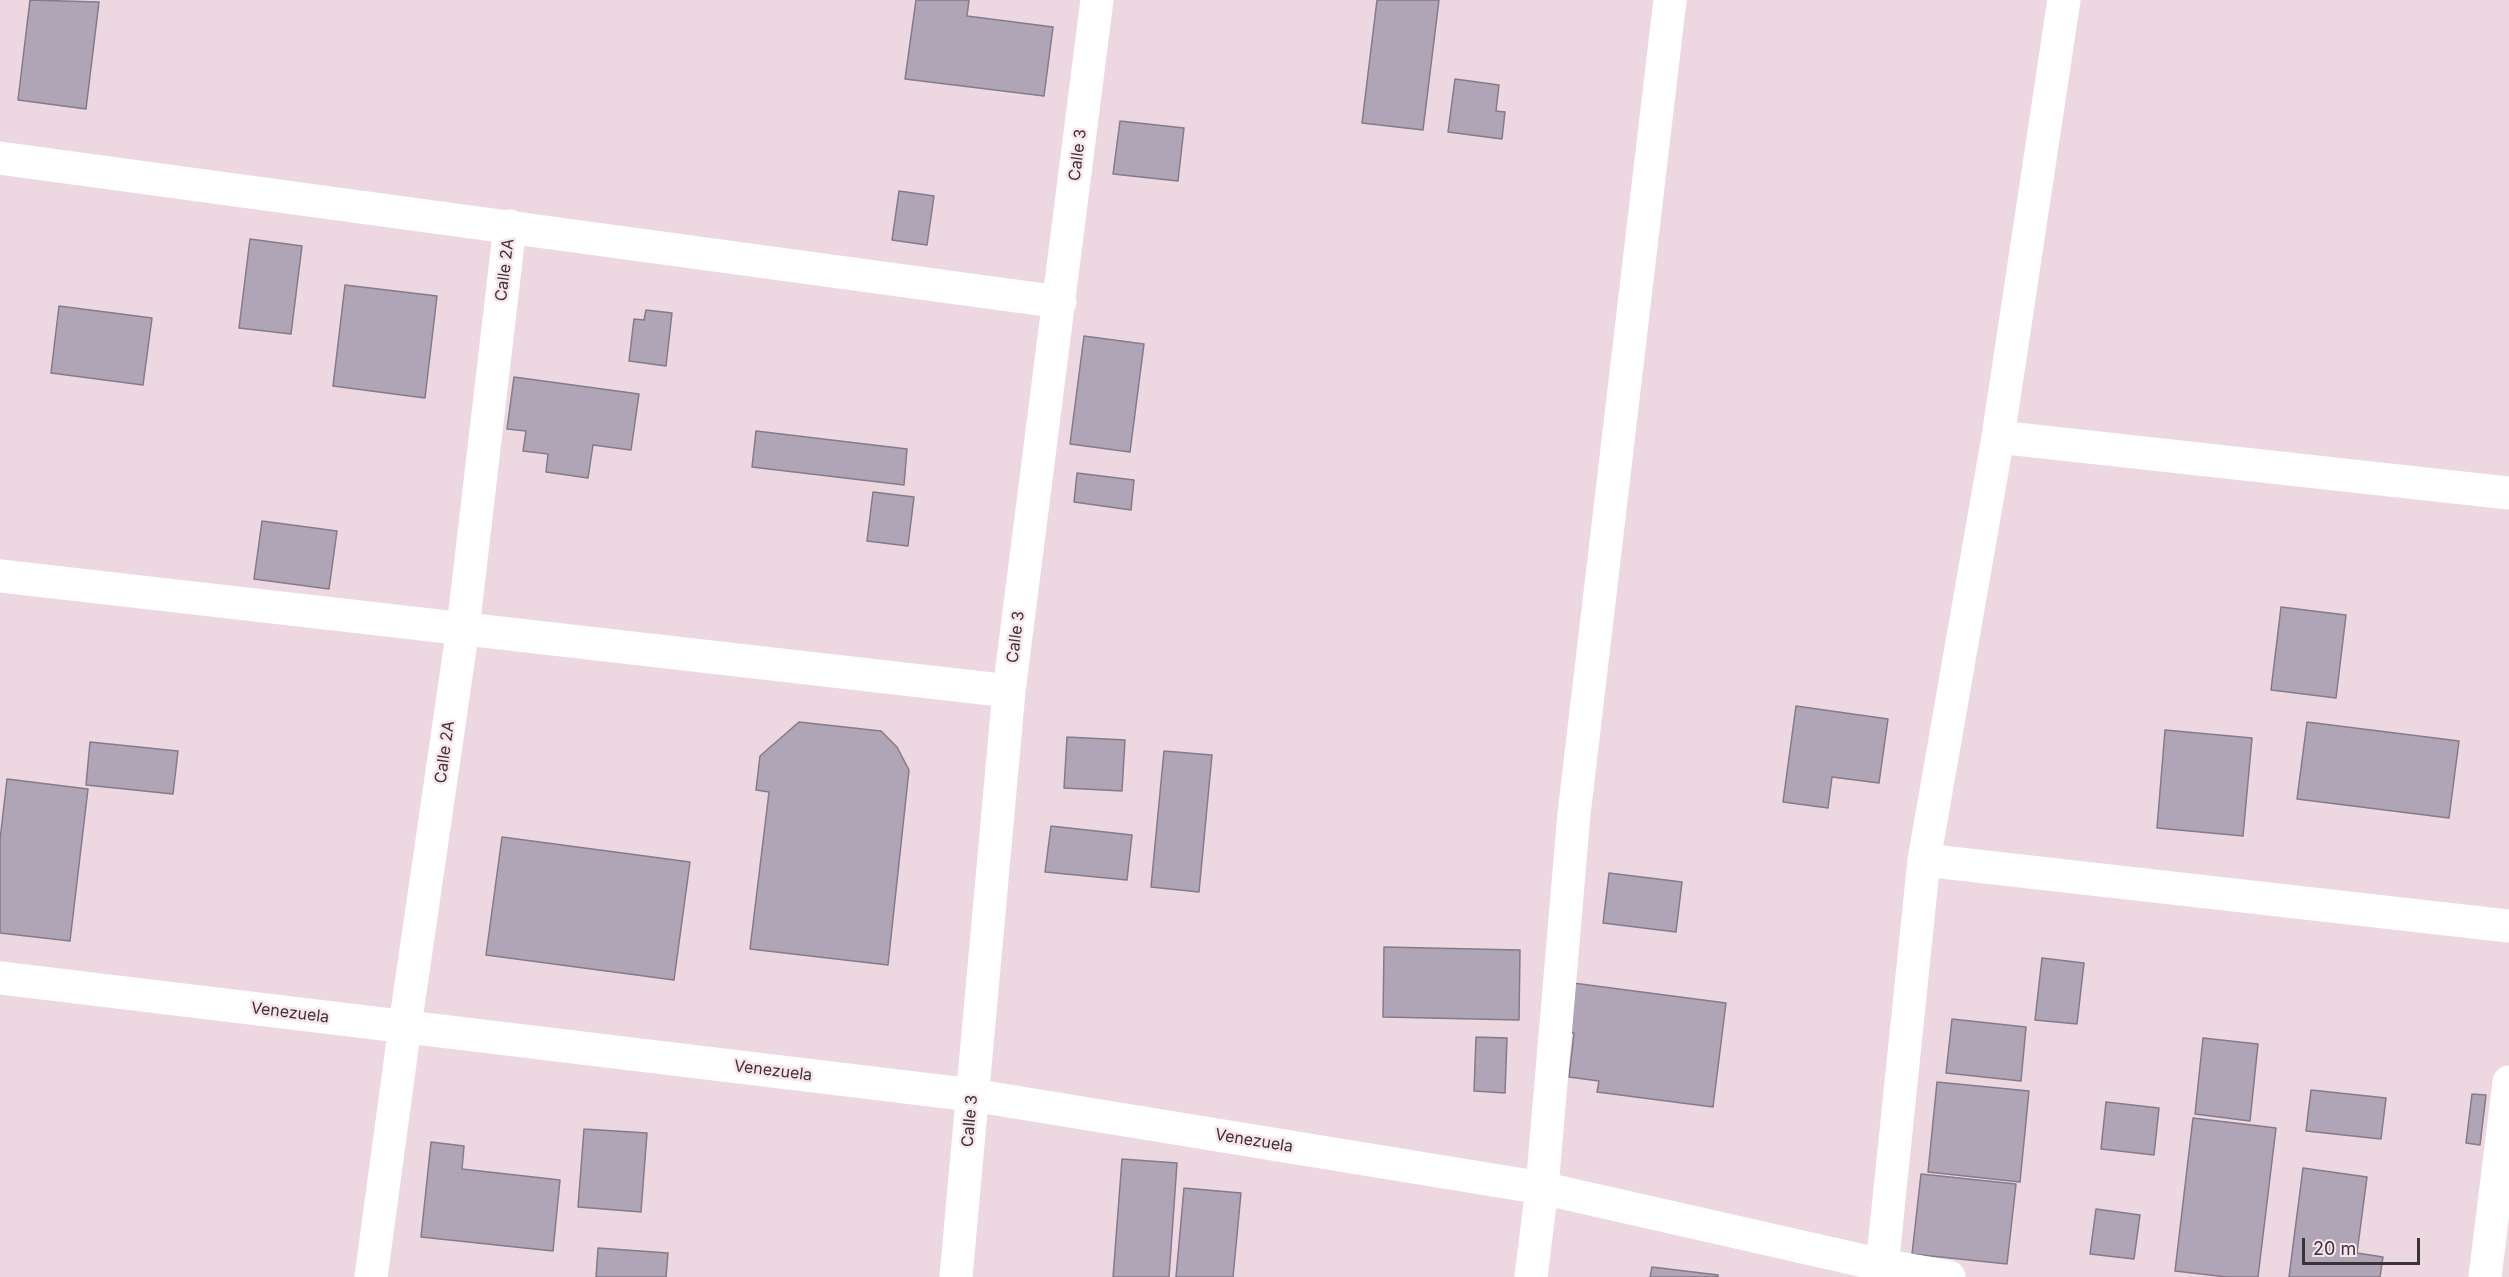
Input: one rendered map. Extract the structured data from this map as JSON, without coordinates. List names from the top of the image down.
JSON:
{
  "streets": {
    "street": ["Calle 3", "Calle 2A", "Venezuela"]
  },
  "crossings": [
    ["Calle 3", "Venezuela"],
    ["Calle 2A", "Venezuela"]
  ],
  "scale_bar": "20 m"
}
